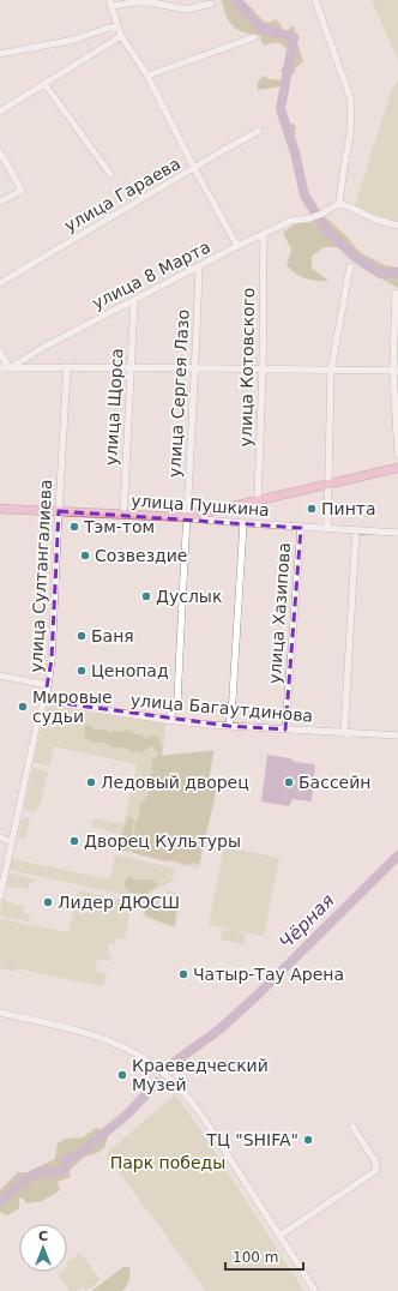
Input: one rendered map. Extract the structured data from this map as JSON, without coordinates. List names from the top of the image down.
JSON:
{
  "streets": {
    "main road": ["улица Пушкина"],
    "street": [
      "улица Гараева",
      "улица 8 Марта",
      "улица Котовского",
      "улица Сергея Лазо",
      "улица Щорса",
      "улица Султангалиева",
      "улица Хазипова",
      "улица Багаутдинова"
    ]
  },
  "crossings": [
    ["улица 8 Марта", "улица Котовского"],
    ["улица 8 Марта", "улица Сергея Лазо"],
    ["улица 8 Марта", "улица Щорса"],
    ["улица Сергея Лазо", "улица Пушкина"],
    ["улица Сергея Лазо", "улица Багаутдинова"],
    ["улица Щорса", "улица Пушкина"],
    ["улица Пушкина", "улица Султангалиева"],
    ["улица Пушкина", "улица Хазипова"],
    ["улица Султангалиева", "улица Багаутдинова"],
    ["улица Хазипова", "улица Багаутдинова"]
  ],
  "water": ["Чёрная"],
  "parks": ["Парк победы"],
  "places": [
    "Пинта",
    "Тэм-том",
    "Созвездие",
    "Дуслык",
    "Баня",
    "Ценопад",
    "Мировые судьи",
    "Ледовый дворец",
    "Бассейн",
    "Дворец Культуры",
    "Лидер ДЮСШ",
    "Чатыр-Тау Арена",
    "Краеведческий Музей",
    "ТЦ \"SHIFA\""
  ],
  "scale_bar": "100 m",
  "north": "top"
}
